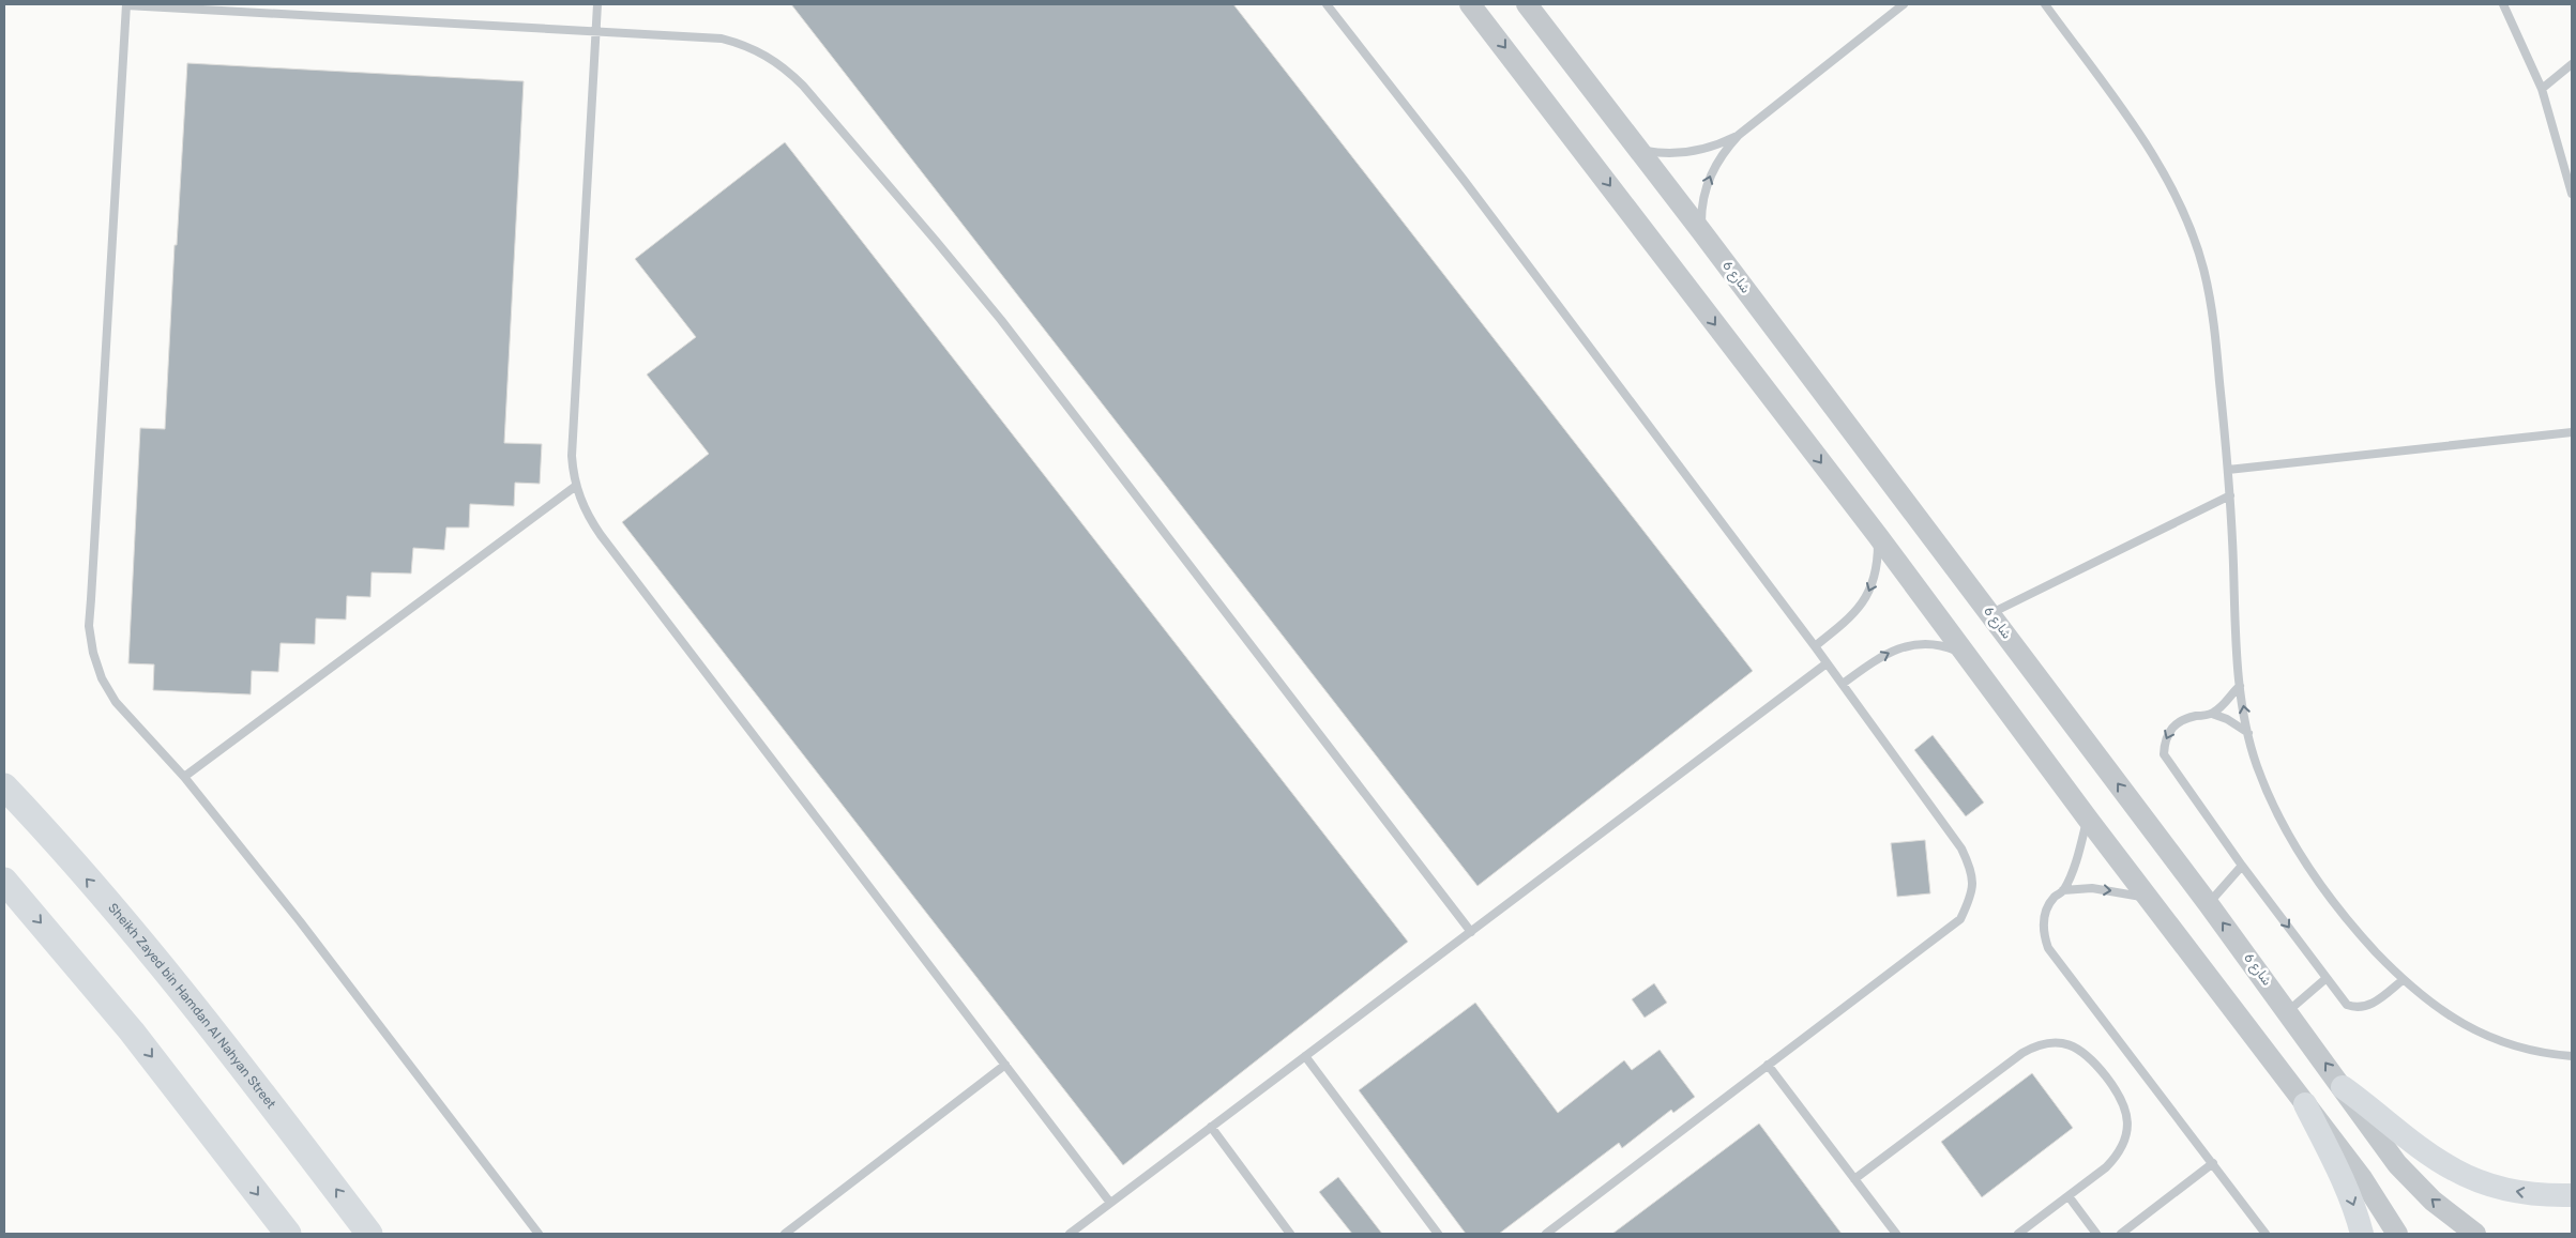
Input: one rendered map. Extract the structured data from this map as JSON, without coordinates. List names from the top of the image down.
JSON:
{
  "streets": {
    "main road": ["Sheikh Zayed bin Hamdan Al Nahyan Street"],
    "street": ["شارع 6"]
  }
}
